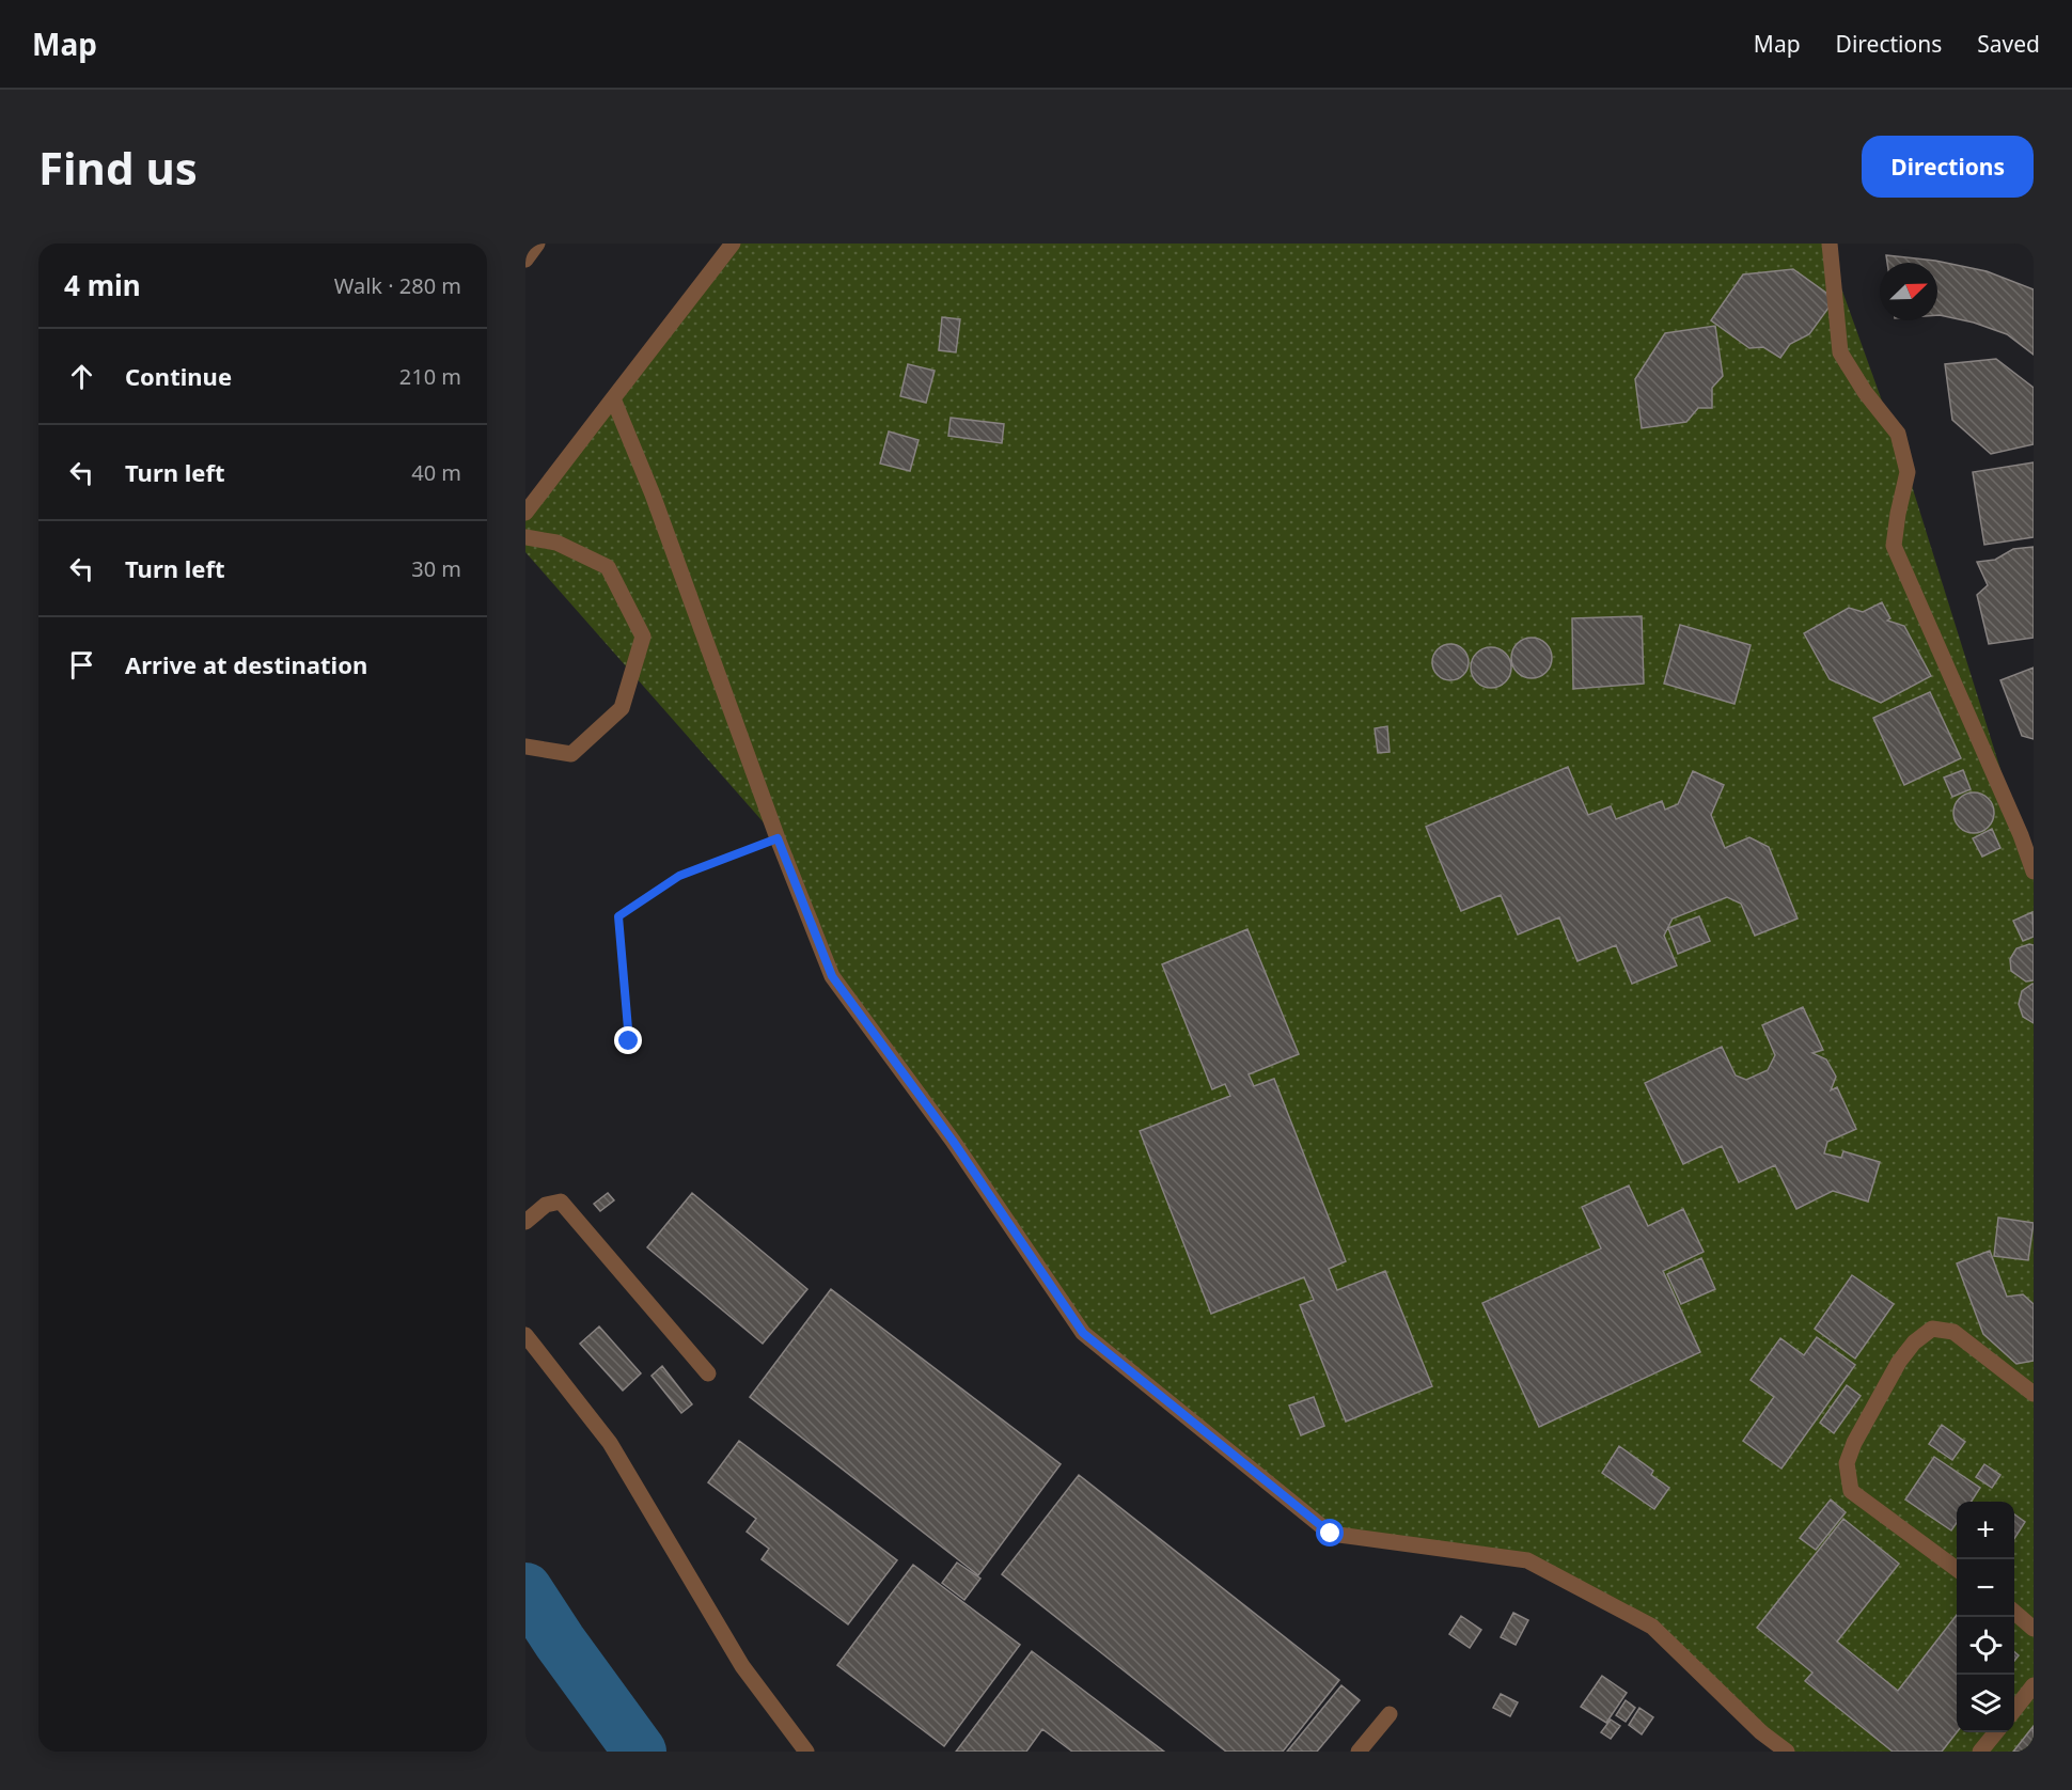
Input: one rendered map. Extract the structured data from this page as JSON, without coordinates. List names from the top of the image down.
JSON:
{
  "north": "top right",
  "page": {
    "header": "Map",
    "nav": ["Map", "Directions", "Saved"],
    "buttons": "Directions",
    "title": "Find us",
    "heading": ["4 min", "Walk · 280 m"],
    "list": [
      ["Continue", "210 m"],
      ["Turn left", "40 m"],
      ["Turn left", "30 m"],
      "Arrive at destination"
    ],
    "map_buttons": ["+", "−"]
  }
}
